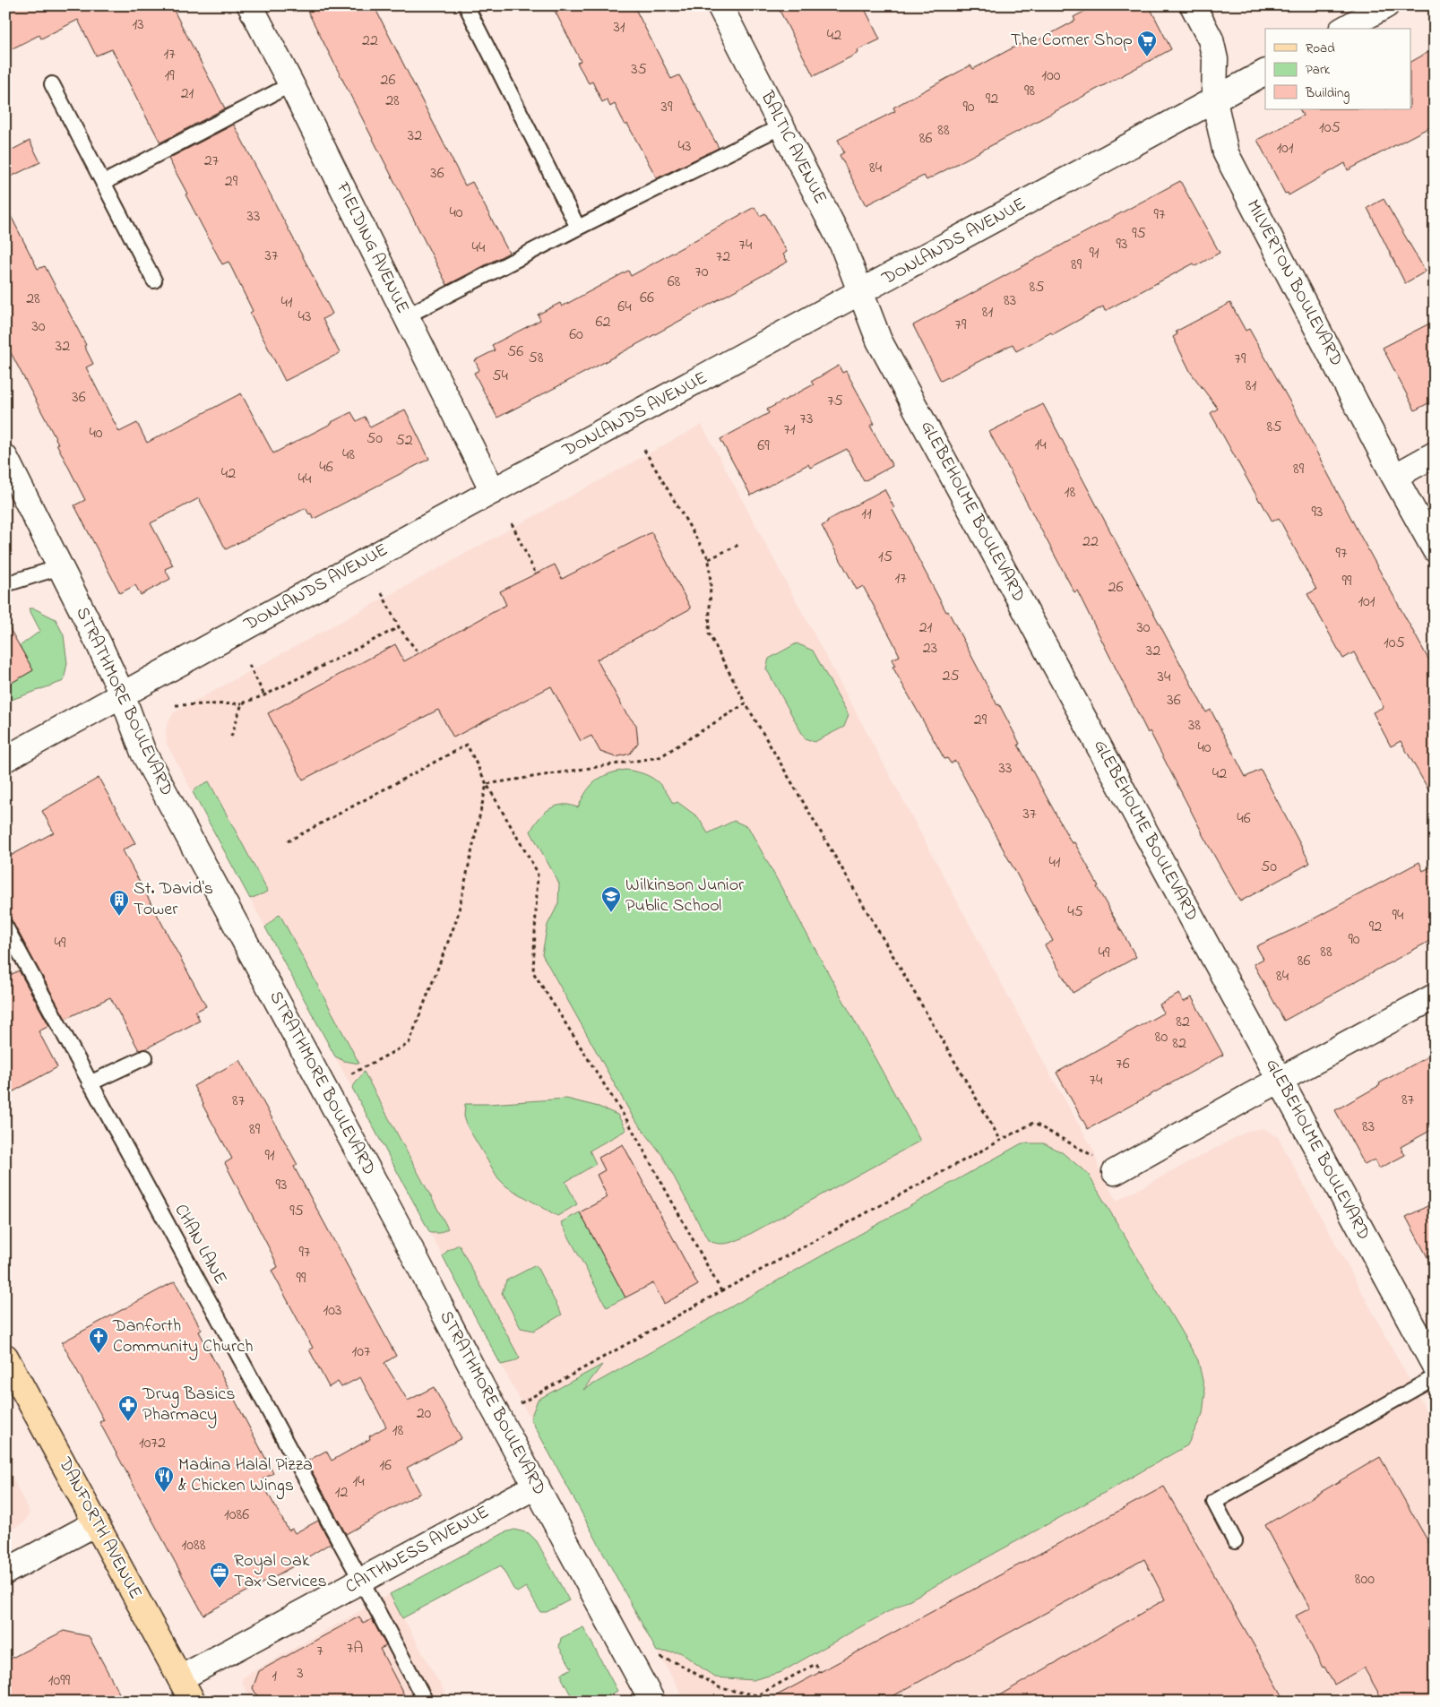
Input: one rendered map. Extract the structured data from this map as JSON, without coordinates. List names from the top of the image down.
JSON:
{
  "streets": {
    "main road": ["DANFORTH AVENUE"],
    "street": [
      "BALTIC AVENUE",
      "DONLANDS AVENUE",
      "FIELDING AVENUE",
      "MILVERTON BOULEVARD",
      "GLEBEHOLME BOULEVARD",
      "STRATHMORE BOULEVARD",
      "CAITHNESS AVENUE"
    ],
    "lane": ["CHAN LANE"]
  },
  "crossings": [
    ["BALTIC AVENUE", "DONLANDS AVENUE"],
    ["BALTIC AVENUE", "GLEBEHOLME BOULEVARD"],
    ["DONLANDS AVENUE", "FIELDING AVENUE"],
    ["DONLANDS AVENUE", "MILVERTON BOULEVARD"],
    ["DONLANDS AVENUE", "GLEBEHOLME BOULEVARD"],
    ["DONLANDS AVENUE", "STRATHMORE BOULEVARD"],
    ["STRATHMORE BOULEVARD", "CAITHNESS AVENUE"],
    ["CHAN LANE", "CAITHNESS AVENUE"],
    ["DANFORTH AVENUE", "CAITHNESS AVENUE"]
  ],
  "places": {
    "supermarket": ["The Corner Shop"],
    "school or university": ["Wilkinson Junior Public School"],
    "building": ["St. David's Tower"],
    "church": ["Danforth Community Church"],
    "pharmacy": ["Drug Basics Pharmacy"],
    "restaurant": ["Madina Halal Pizza & Chicken Wings"],
    "office": ["Royal Oak Tax Services"]
  },
  "house_numbers": [
    "13",
    "31",
    "42",
    "22",
    "17",
    "35",
    "19",
    "100",
    "26",
    "98",
    "21",
    "92",
    "28",
    "39",
    "90",
    "105",
    "88",
    "32",
    "86",
    "43",
    "101",
    "27",
    "84",
    "36",
    "29",
    "40",
    "97",
    "33",
    "95",
    "93",
    "74",
    "44",
    "91",
    "37",
    "72",
    "89",
    "70",
    "68",
    "85",
    "66",
    "28",
    "83",
    "41",
    "64",
    "81",
    "43",
    "62",
    "79",
    "30",
    "60",
    "32",
    "56",
    "58",
    "79",
    "54",
    "81",
    "36",
    "75",
    "73",
    "85",
    "71",
    "40",
    "50",
    "52",
    "14",
    "69",
    "48",
    "46",
    "89",
    "42",
    "44",
    "18",
    "93",
    "11",
    "22",
    "97",
    "15",
    "17",
    "99",
    "26",
    "101",
    "21",
    "30",
    "105",
    "23",
    "32",
    "25",
    "34",
    "36",
    "29",
    "38",
    "40",
    "33",
    "42",
    "37",
    "46",
    "41",
    "50",
    "45",
    "94",
    "92",
    "90",
    "49",
    "88",
    "49",
    "86",
    "84",
    "82",
    "80",
    "82",
    "76",
    "74",
    "87",
    "87",
    "83",
    "89",
    "91",
    "93",
    "95",
    "97",
    "99",
    "103",
    "107",
    "20",
    "18",
    "1072",
    "16",
    "14",
    "12",
    "1086",
    "1088",
    "800",
    "7A",
    "7",
    "3",
    "1",
    "1099"
  ],
  "legend": ["Road", "Park", "Building"]
}
